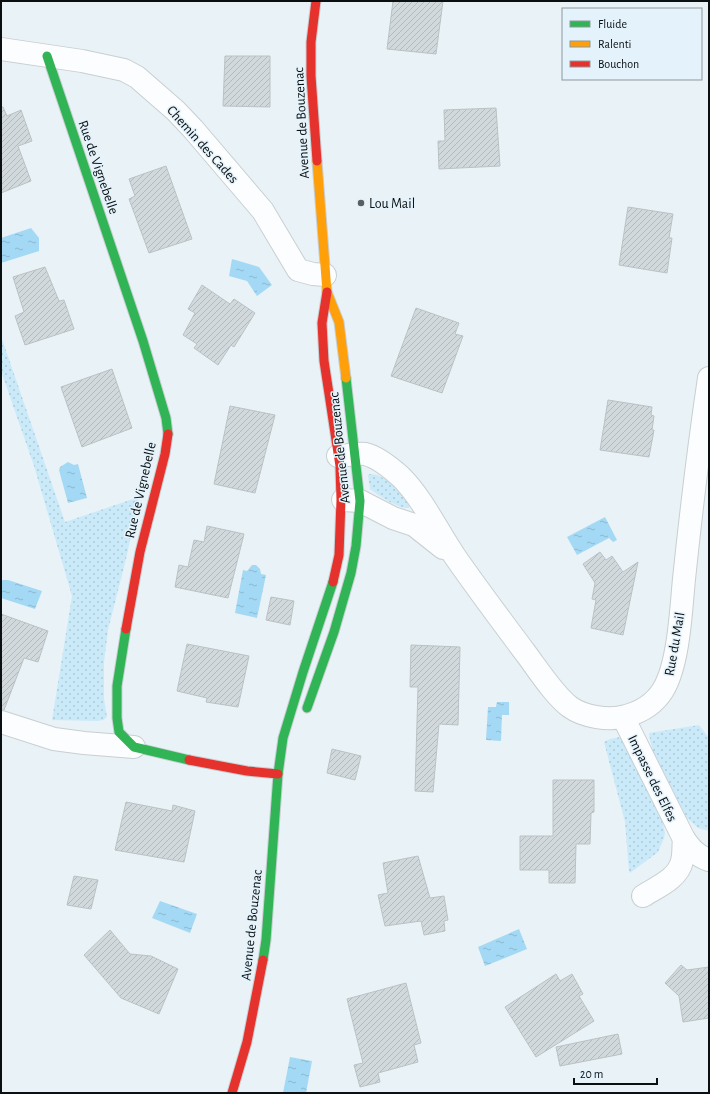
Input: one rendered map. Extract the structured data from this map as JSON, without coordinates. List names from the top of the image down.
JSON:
{
  "streets": {
    "street": [
      "Avenue de Bouzenac",
      "Chemin des Cades",
      "Rue de Vignebelle",
      "Rue du Mail",
      "Impasse des Elfes"
    ]
  },
  "crossings": [
    ["Avenue de Bouzenac", "Chemin des Cades"],
    ["Avenue de Bouzenac", "Rue du Mail"],
    ["Chemin des Cades", "Rue de Vignebelle"],
    ["Rue du Mail", "Impasse des Elfes"]
  ],
  "places": ["Lou Mail"],
  "legend": ["Fluide", "Ralenti", "Bouchon"],
  "scale_bar": "20 m"
}
